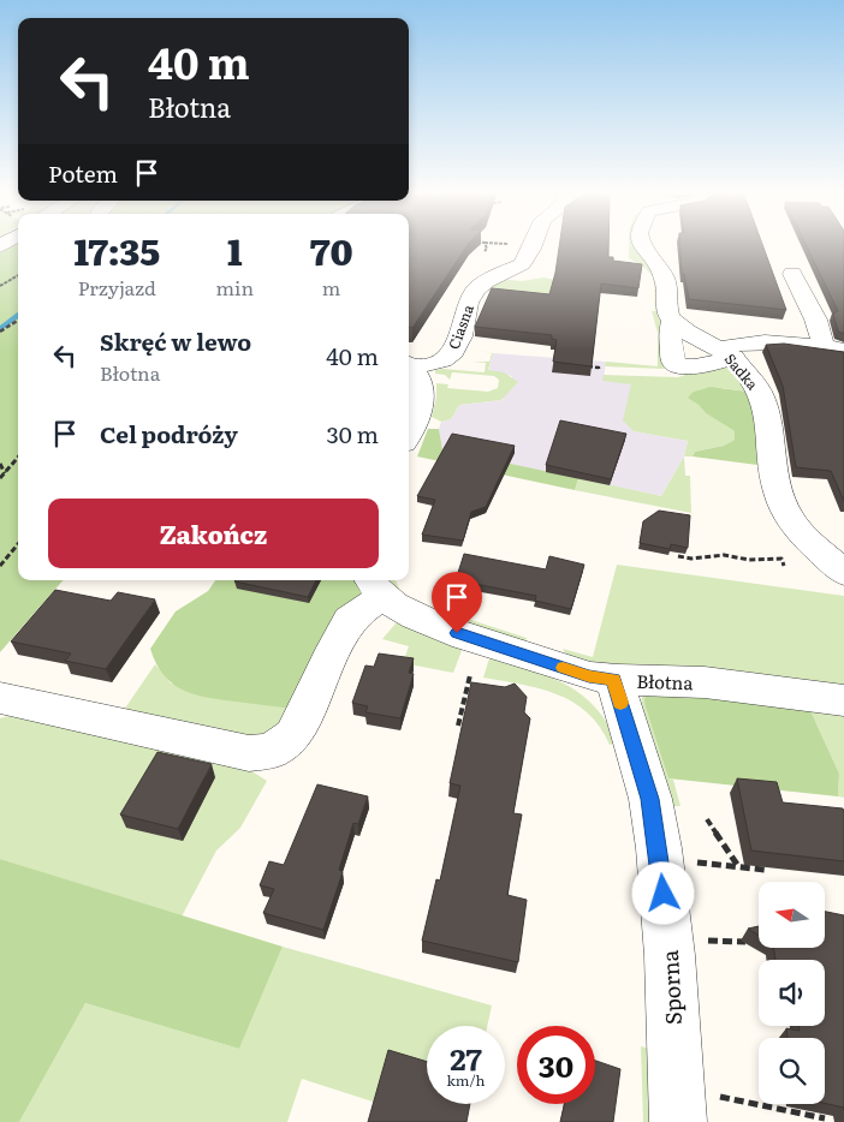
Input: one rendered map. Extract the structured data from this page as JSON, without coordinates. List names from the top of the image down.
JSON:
{
  "streets": {
    "street": [
      "Ciasna",
      "Sadka",
      "Błotna",
      "Sporna"
    ]
  },
  "crossings": [
    ["Błotna", "Sporna"]
  ],
  "north": "left",
  "page": {
    "turn": ["40 m", "Błotna"],
    "then": "Potem",
    "eta": [
      "17:35",
      "Przyjazd",
      "1",
      "min",
      "70",
      "m"
    ],
    "list": [
      {
        "name": "Skręć w lewo",
        "note": "Błotna",
        "value": "40 m"
      },
      {
        "name": "Cel podróży",
        "value": "30 m"
      }
    ],
    "buttons": "Zakończ",
    "speed": "27 km/h",
    "limit": "30"
  }
}
